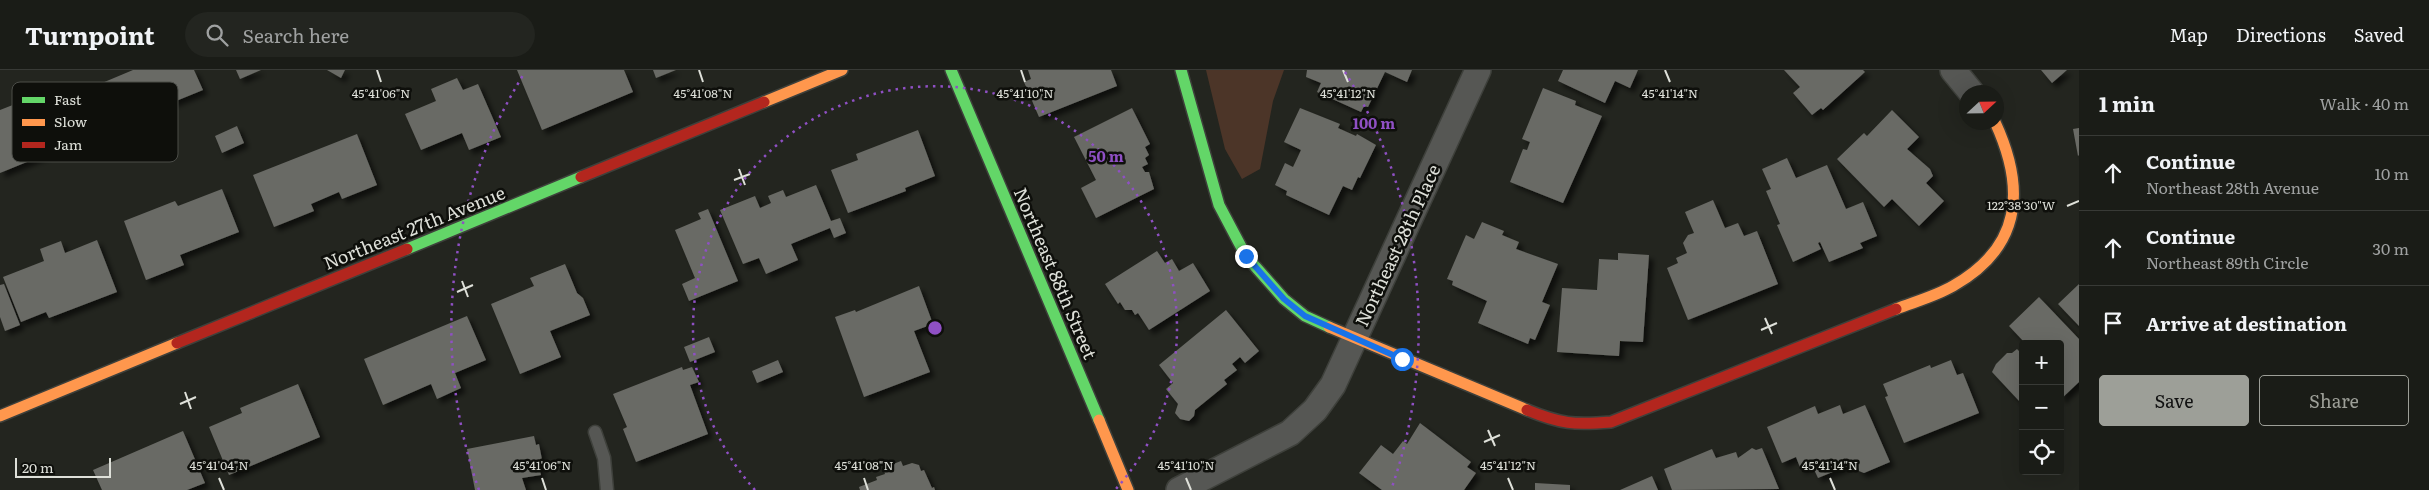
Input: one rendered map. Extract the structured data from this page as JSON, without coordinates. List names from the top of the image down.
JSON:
{
  "streets": {
    "street": ["Northeast 27th Avenue", "Northeast 28th Place", "Northeast 88th Street"]
  },
  "legend": ["Fast", "Slow", "Jam"],
  "scale_bar": "20 m",
  "north": "right",
  "page": {
    "header": "Turnpoint",
    "search": "Search here",
    "nav": ["Map", "Directions", "Saved"],
    "heading": ["1 min", "Walk · 40 m"],
    "list": [
      ["Continue", "Northeast 28th Avenue", "10 m"],
      ["Continue", "Northeast 89th Circle", "30 m"],
      "Arrive at destination"
    ],
    "map_buttons": ["+", "−"],
    "buttons": ["Save", "Share"],
    "scale": "20 m"
  },
  "coordinates": [
    "45°41'06\"N",
    "45°41'08\"N",
    "45°41'10\"N",
    "45°41'12\"N",
    "45°41'14\"N",
    "122°38'30\"W",
    "45°41'04\"N"
  ],
  "rings": ["100 m", "50 m"]
}
